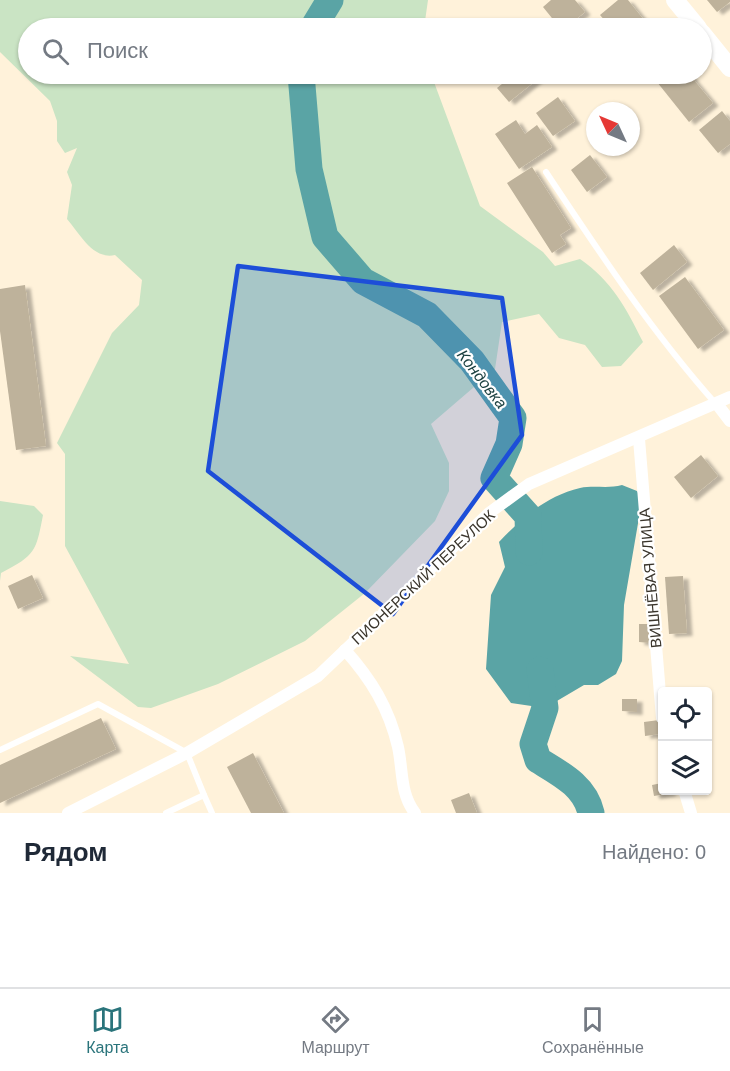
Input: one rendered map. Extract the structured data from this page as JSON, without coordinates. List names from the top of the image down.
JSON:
{
  "streets": {
    "street": ["ПИОНЕРСКИЙ ПЕРЕУЛОК", "ВИШНЁВАЯ УЛИЦА"]
  },
  "crossings": [
    ["ПИОНЕРСКИЙ ПЕРЕУЛОК", "ВИШНЁВАЯ УЛИЦА"]
  ],
  "water": ["Кондовка"],
  "north": "top left",
  "page": {
    "search": "Поиск",
    "heading": ["Рядом", "Найдено: 0"],
    "nav": ["Карта", "Маршрут", "Сохранённые"]
  }
}
